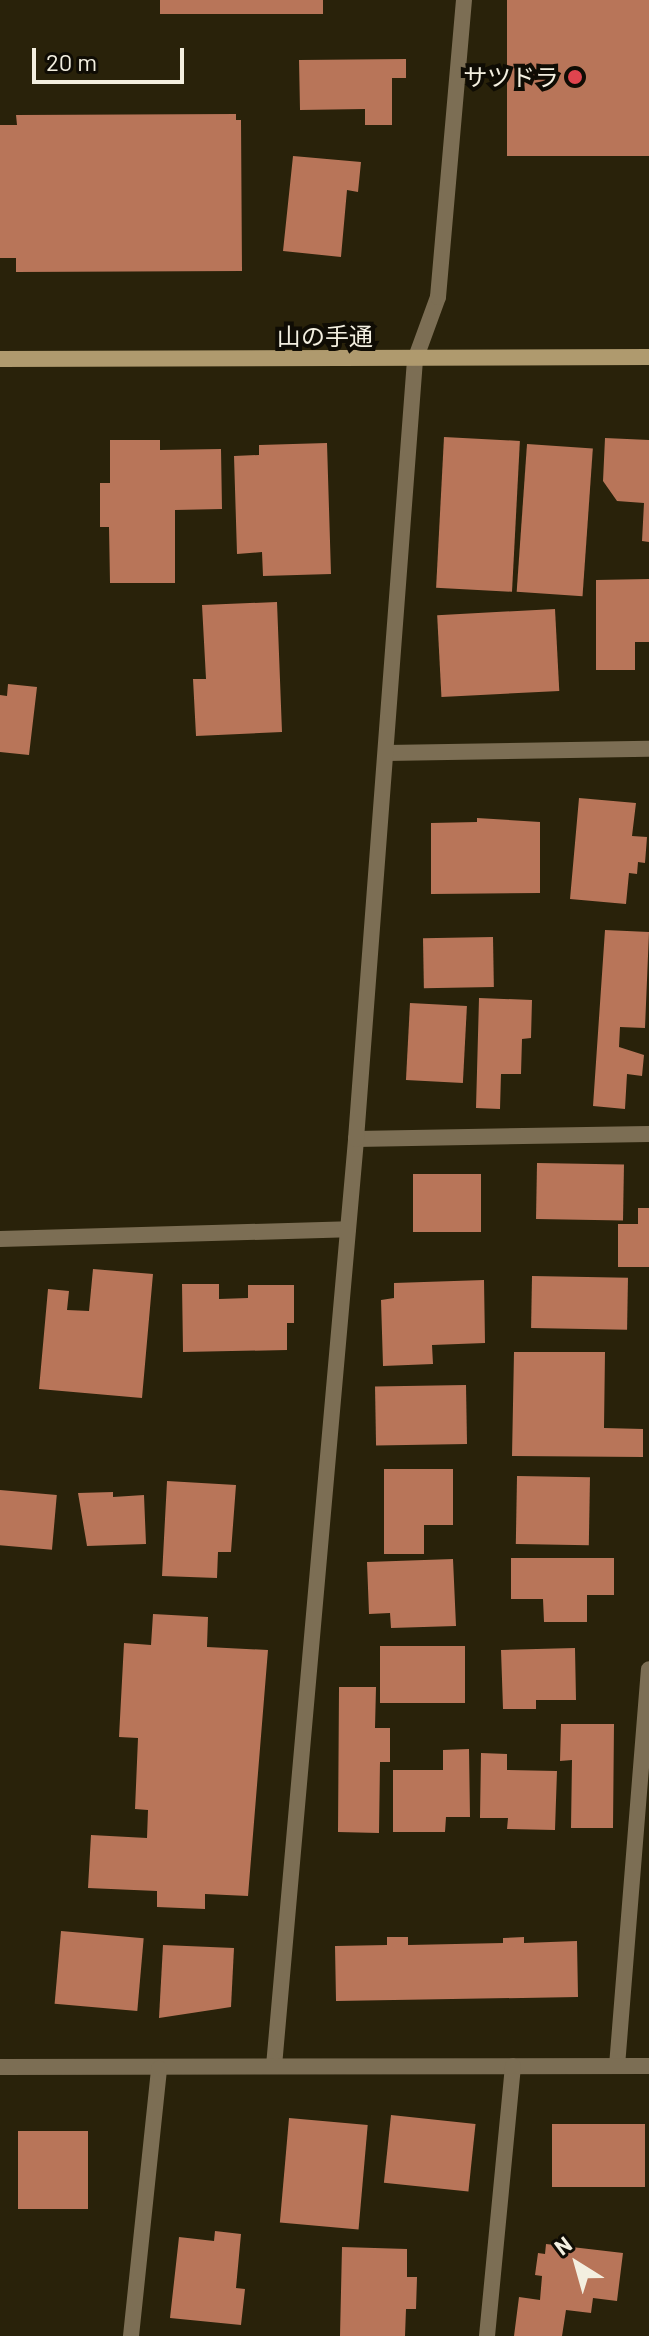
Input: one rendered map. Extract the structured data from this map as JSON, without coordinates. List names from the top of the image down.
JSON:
{
  "streets": {
    "main road": ["山の手通"]
  },
  "places": ["サツドラ"],
  "scale_bar": "20 m",
  "north": "top left"
}
